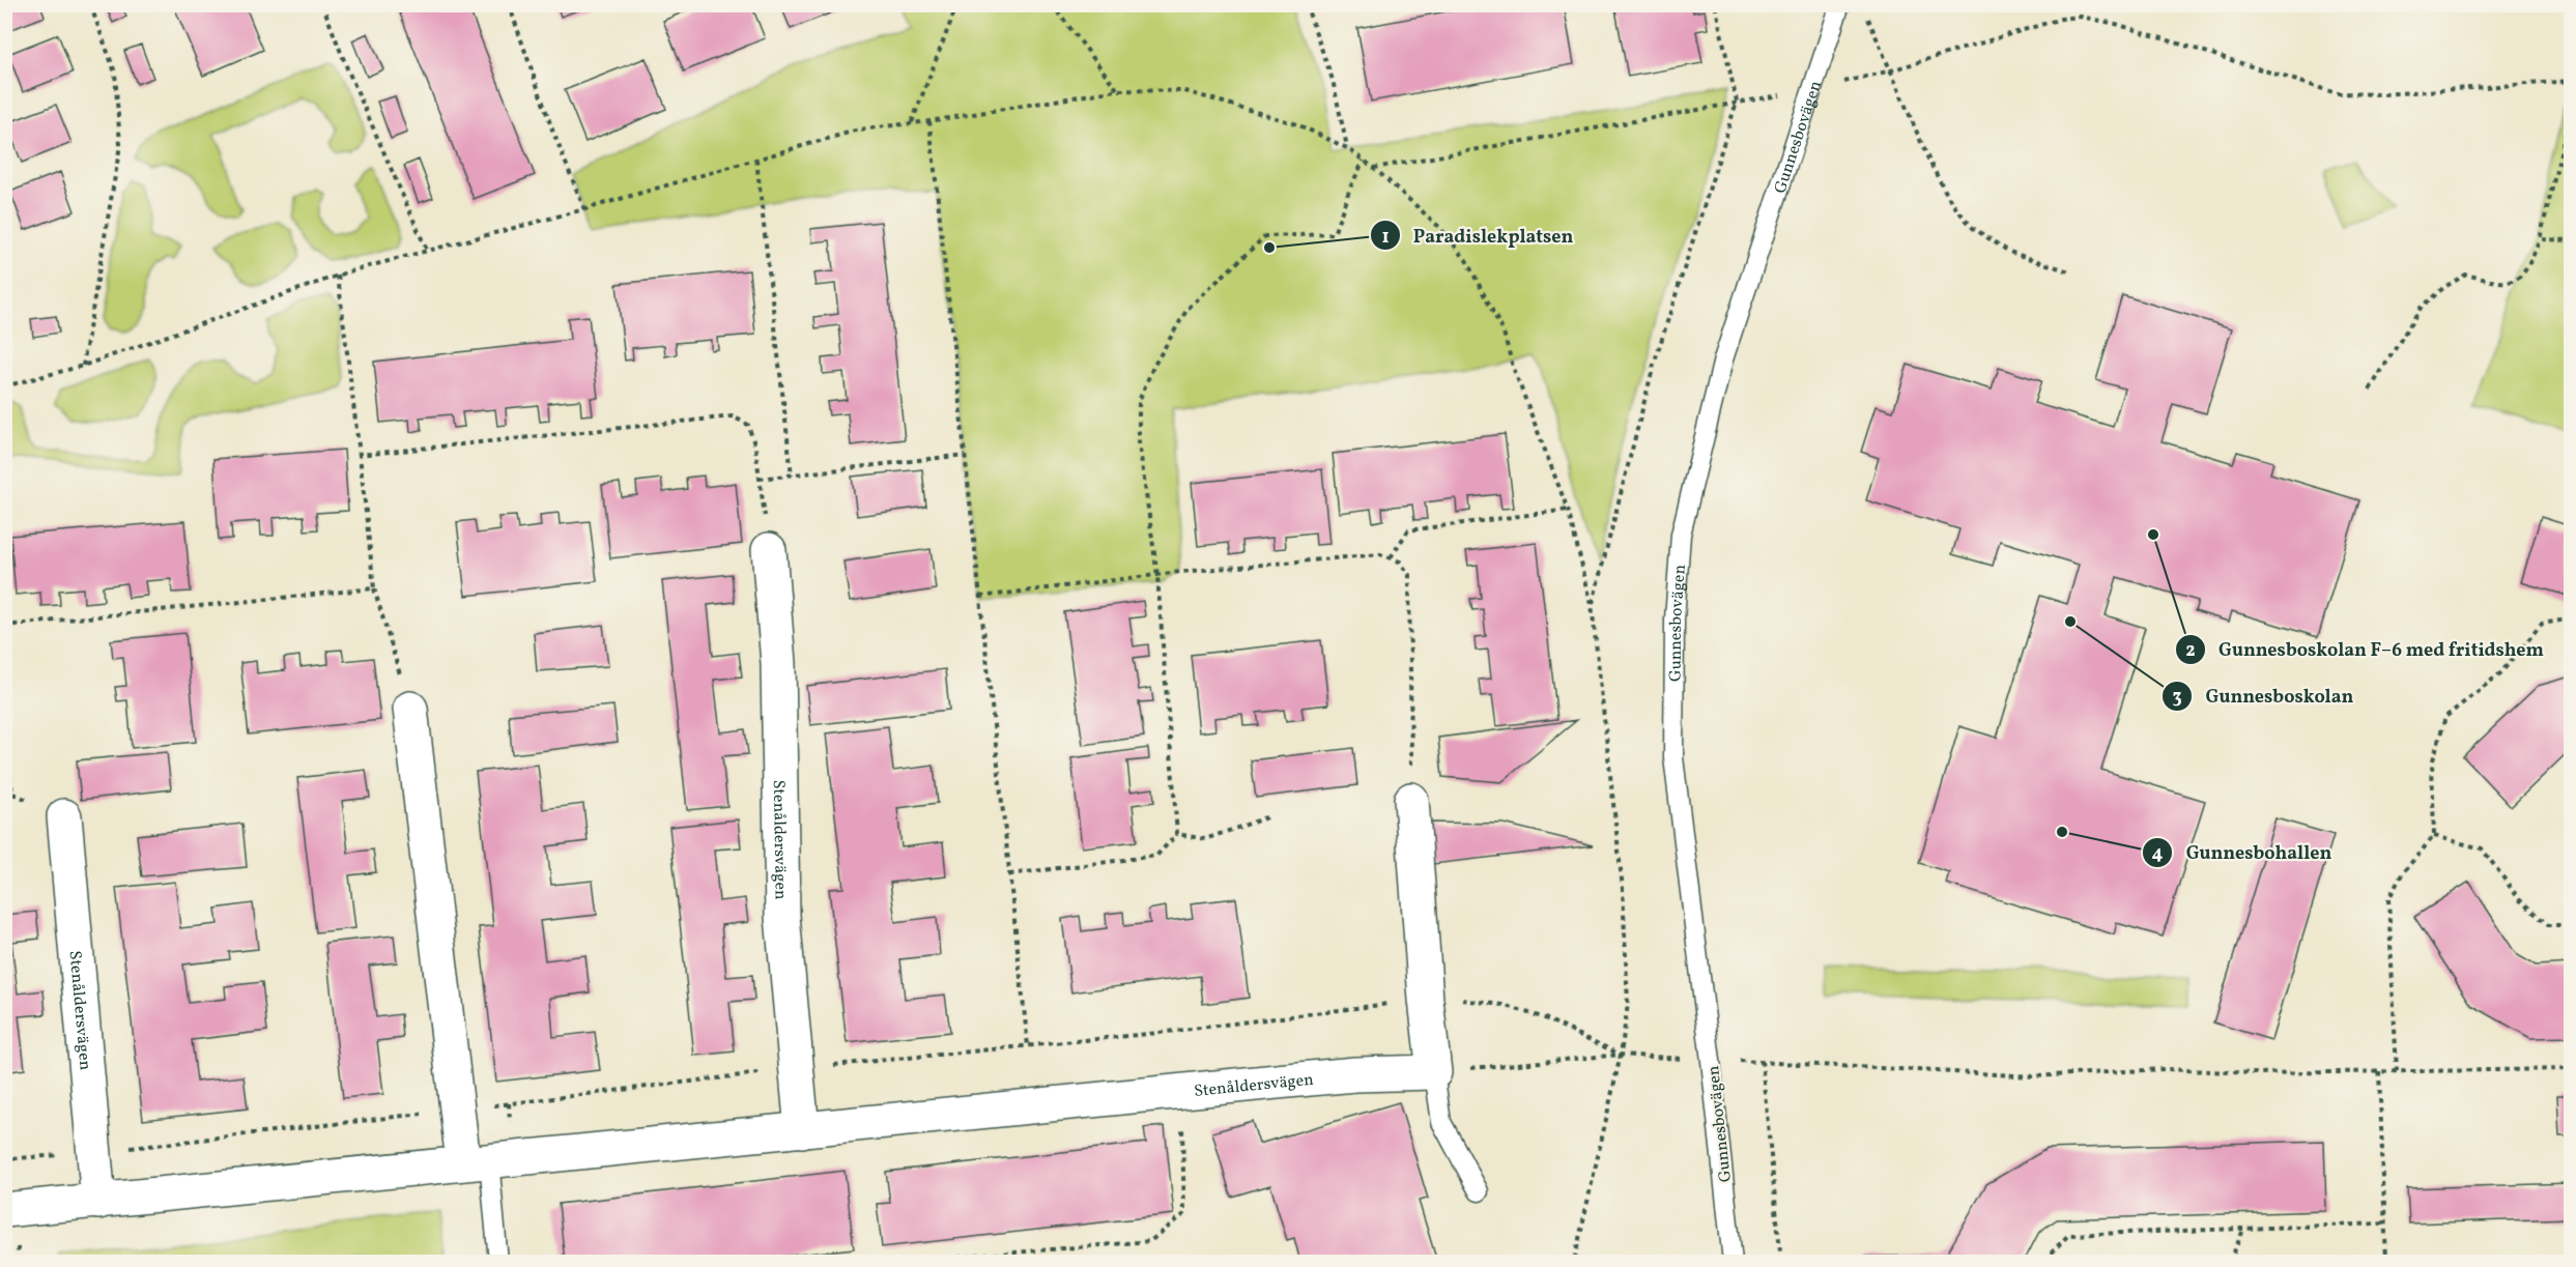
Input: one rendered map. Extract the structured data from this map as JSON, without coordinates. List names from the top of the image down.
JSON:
{
  "streets": {
    "street": ["Stenåldersvägen"],
    "lane": ["Gunnesbovägen"]
  },
  "places": [
    "Paradislekplatsen",
    "Gunnesboskolan F–6 med fritidshem",
    "Gunnesboskolan",
    "Gunnesbohallen"
  ]
}
